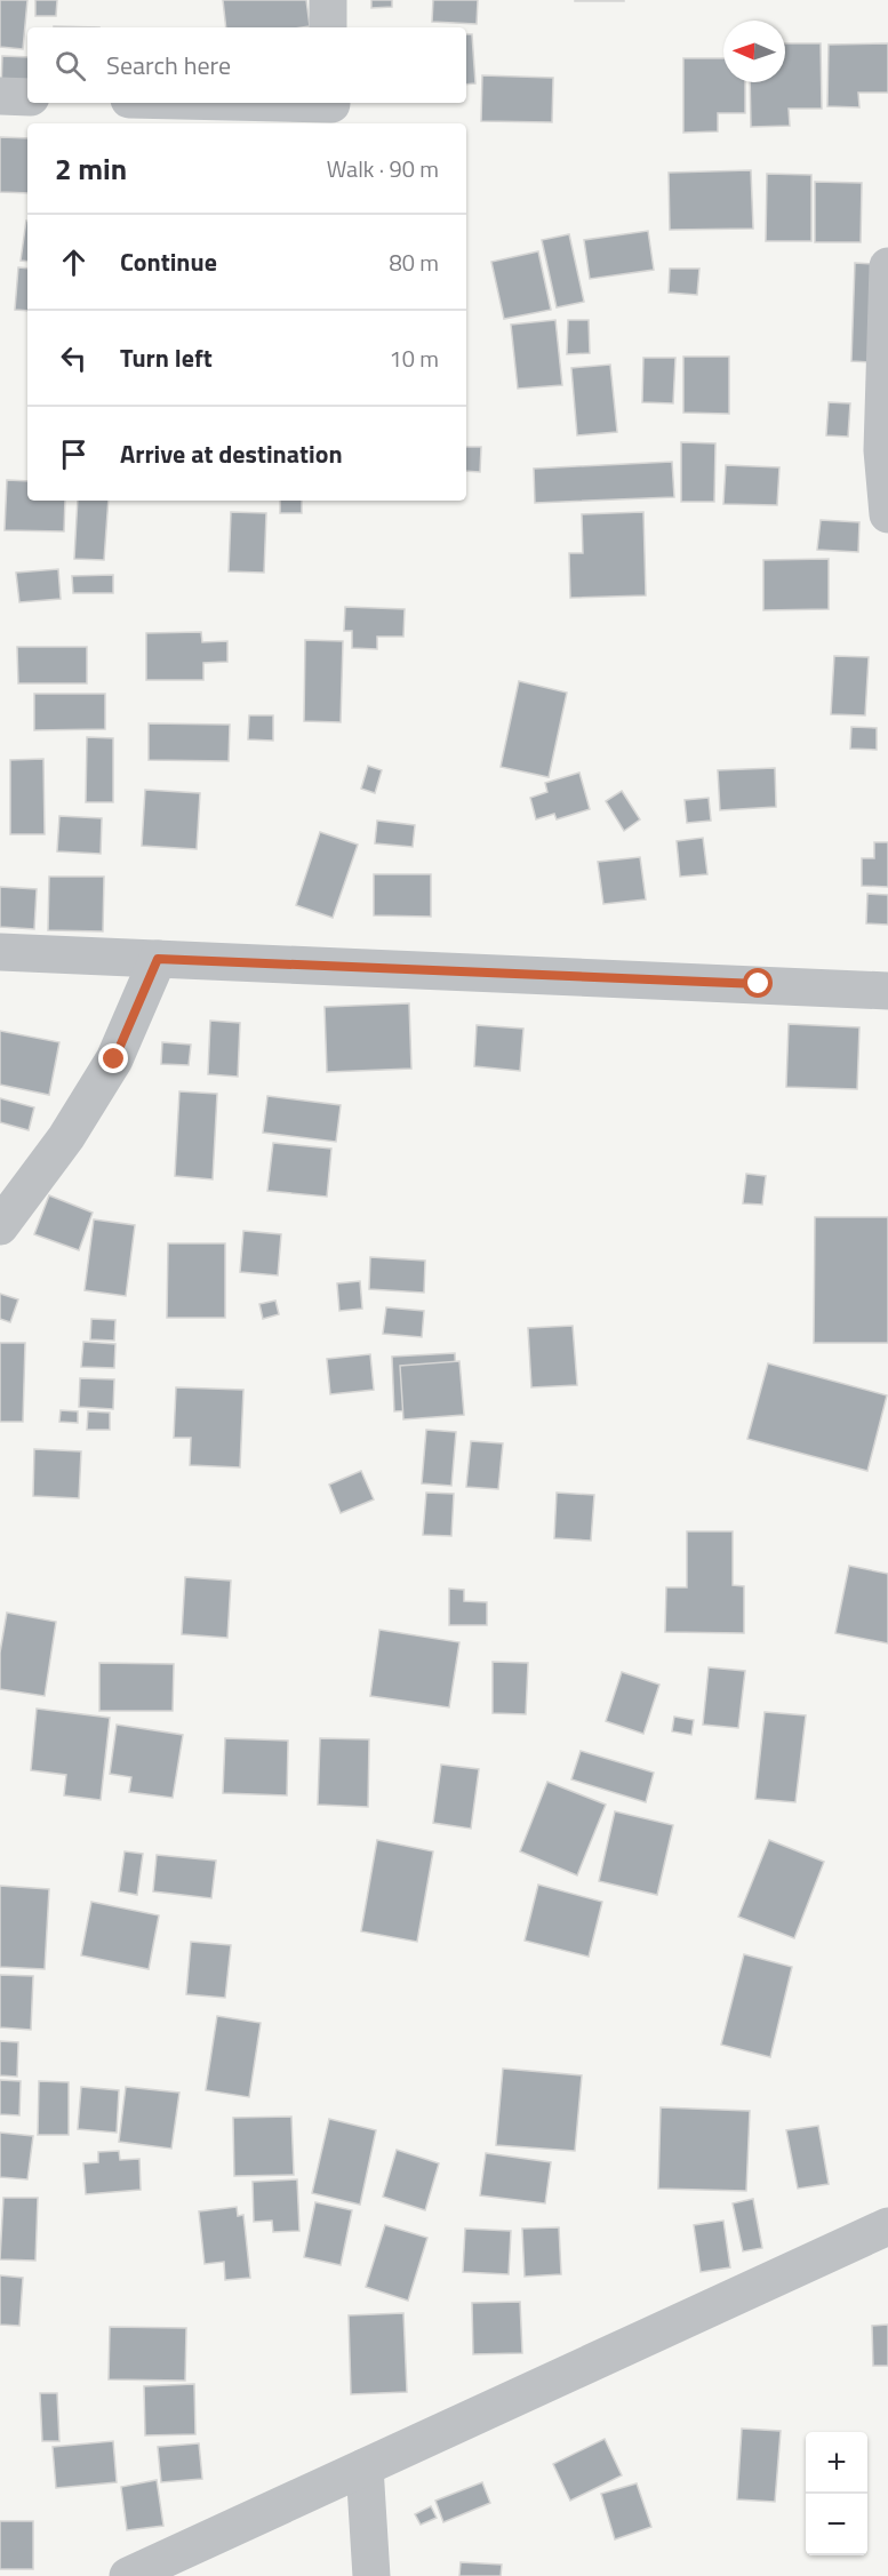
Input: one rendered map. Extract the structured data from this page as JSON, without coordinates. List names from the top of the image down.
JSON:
{
  "north": "left",
  "page": {
    "search": "Search here",
    "heading": ["2 min", "Walk · 90 m"],
    "list": [
      ["Continue", "80 m"],
      ["Turn left", "10 m"],
      "Arrive at destination"
    ],
    "map_buttons": ["+", "−"]
  }
}
